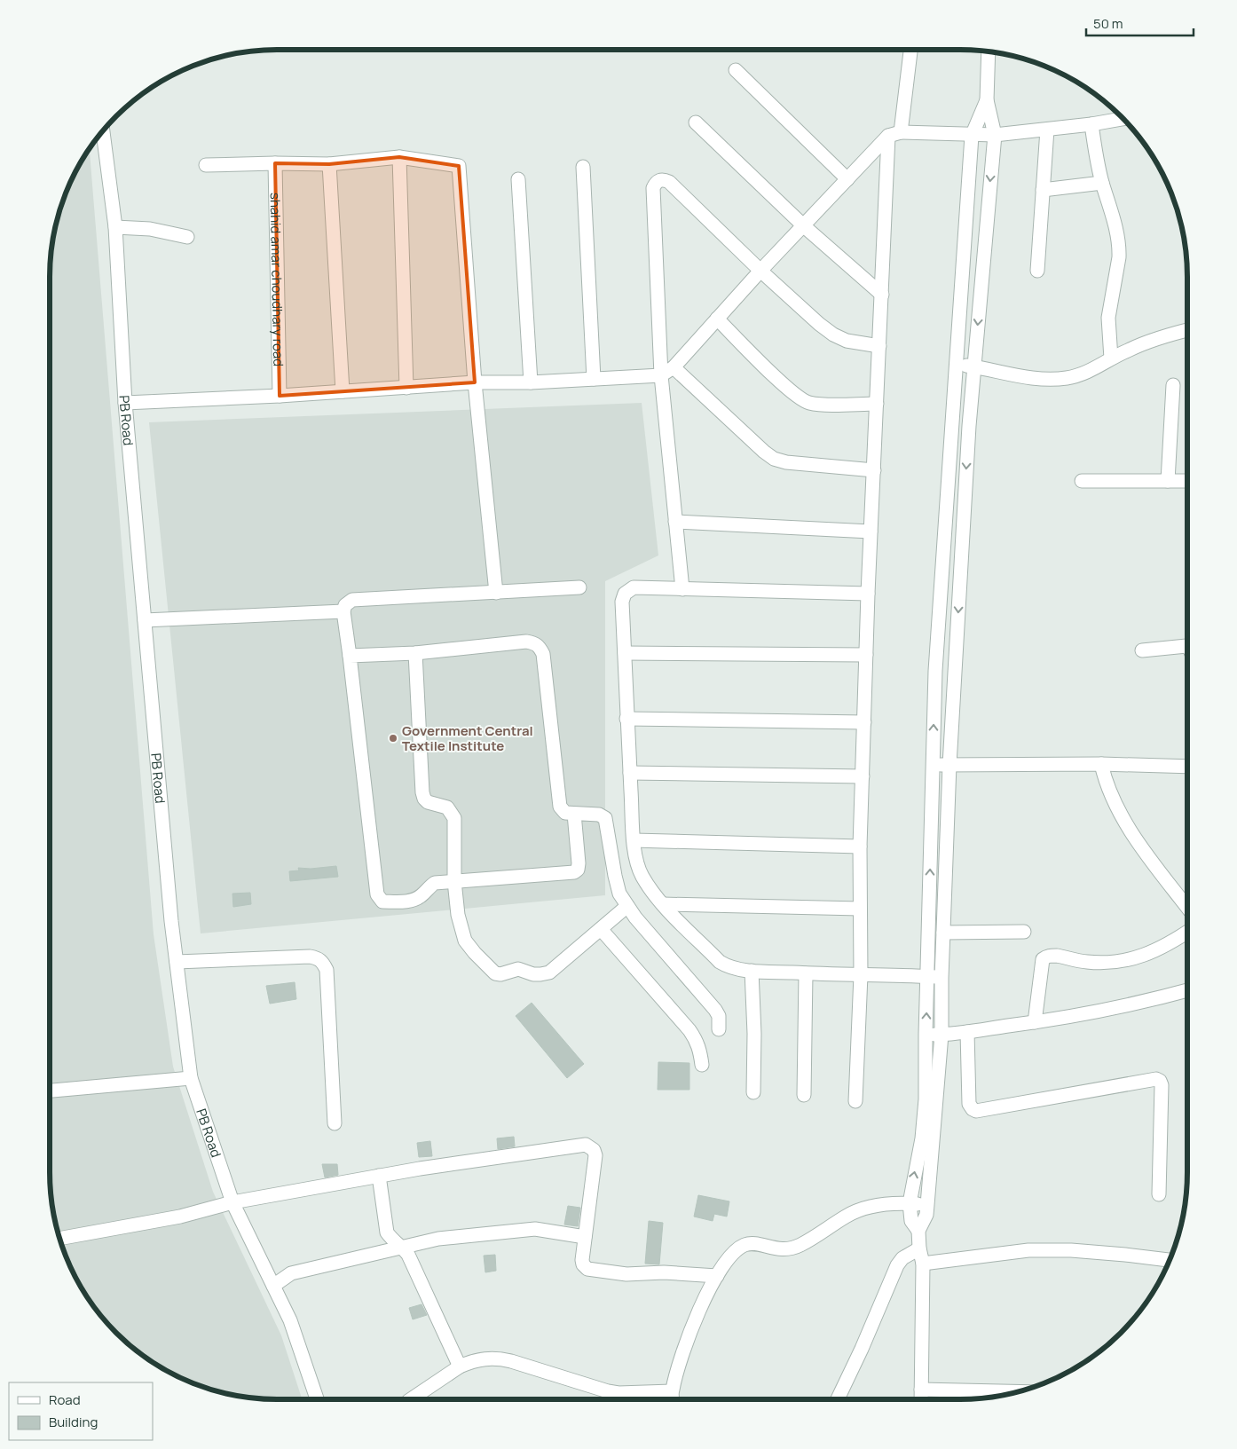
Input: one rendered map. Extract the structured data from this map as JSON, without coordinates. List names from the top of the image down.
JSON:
{
  "streets": {
    "street": ["shahid amar choudhary road", "PB Road"]
  },
  "places": ["Government Central Textile Institute"],
  "legend": ["Road", "Building"],
  "scale_bar": "50 m"
}
